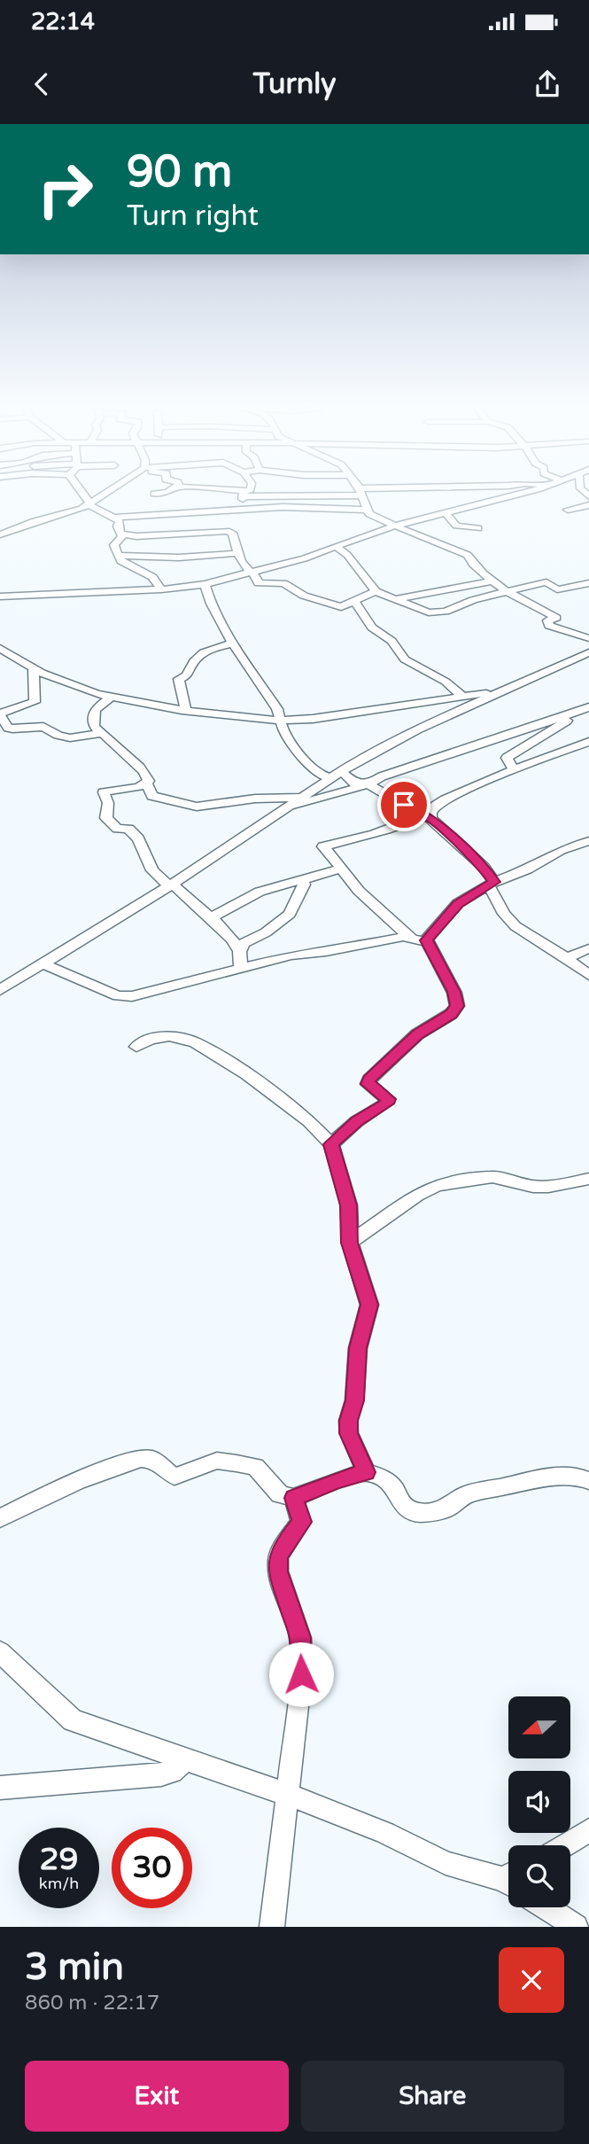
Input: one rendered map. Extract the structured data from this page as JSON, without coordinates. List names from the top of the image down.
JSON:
{
  "north": "left",
  "page": {
    "status": "22:14",
    "header": "Turnly",
    "turn": ["90 m", "Turn right"],
    "speed": "29 km/h",
    "limit": "30",
    "heading": ["3 min", "860 m · 22:17"],
    "buttons": ["Exit", "Share"]
  }
}
